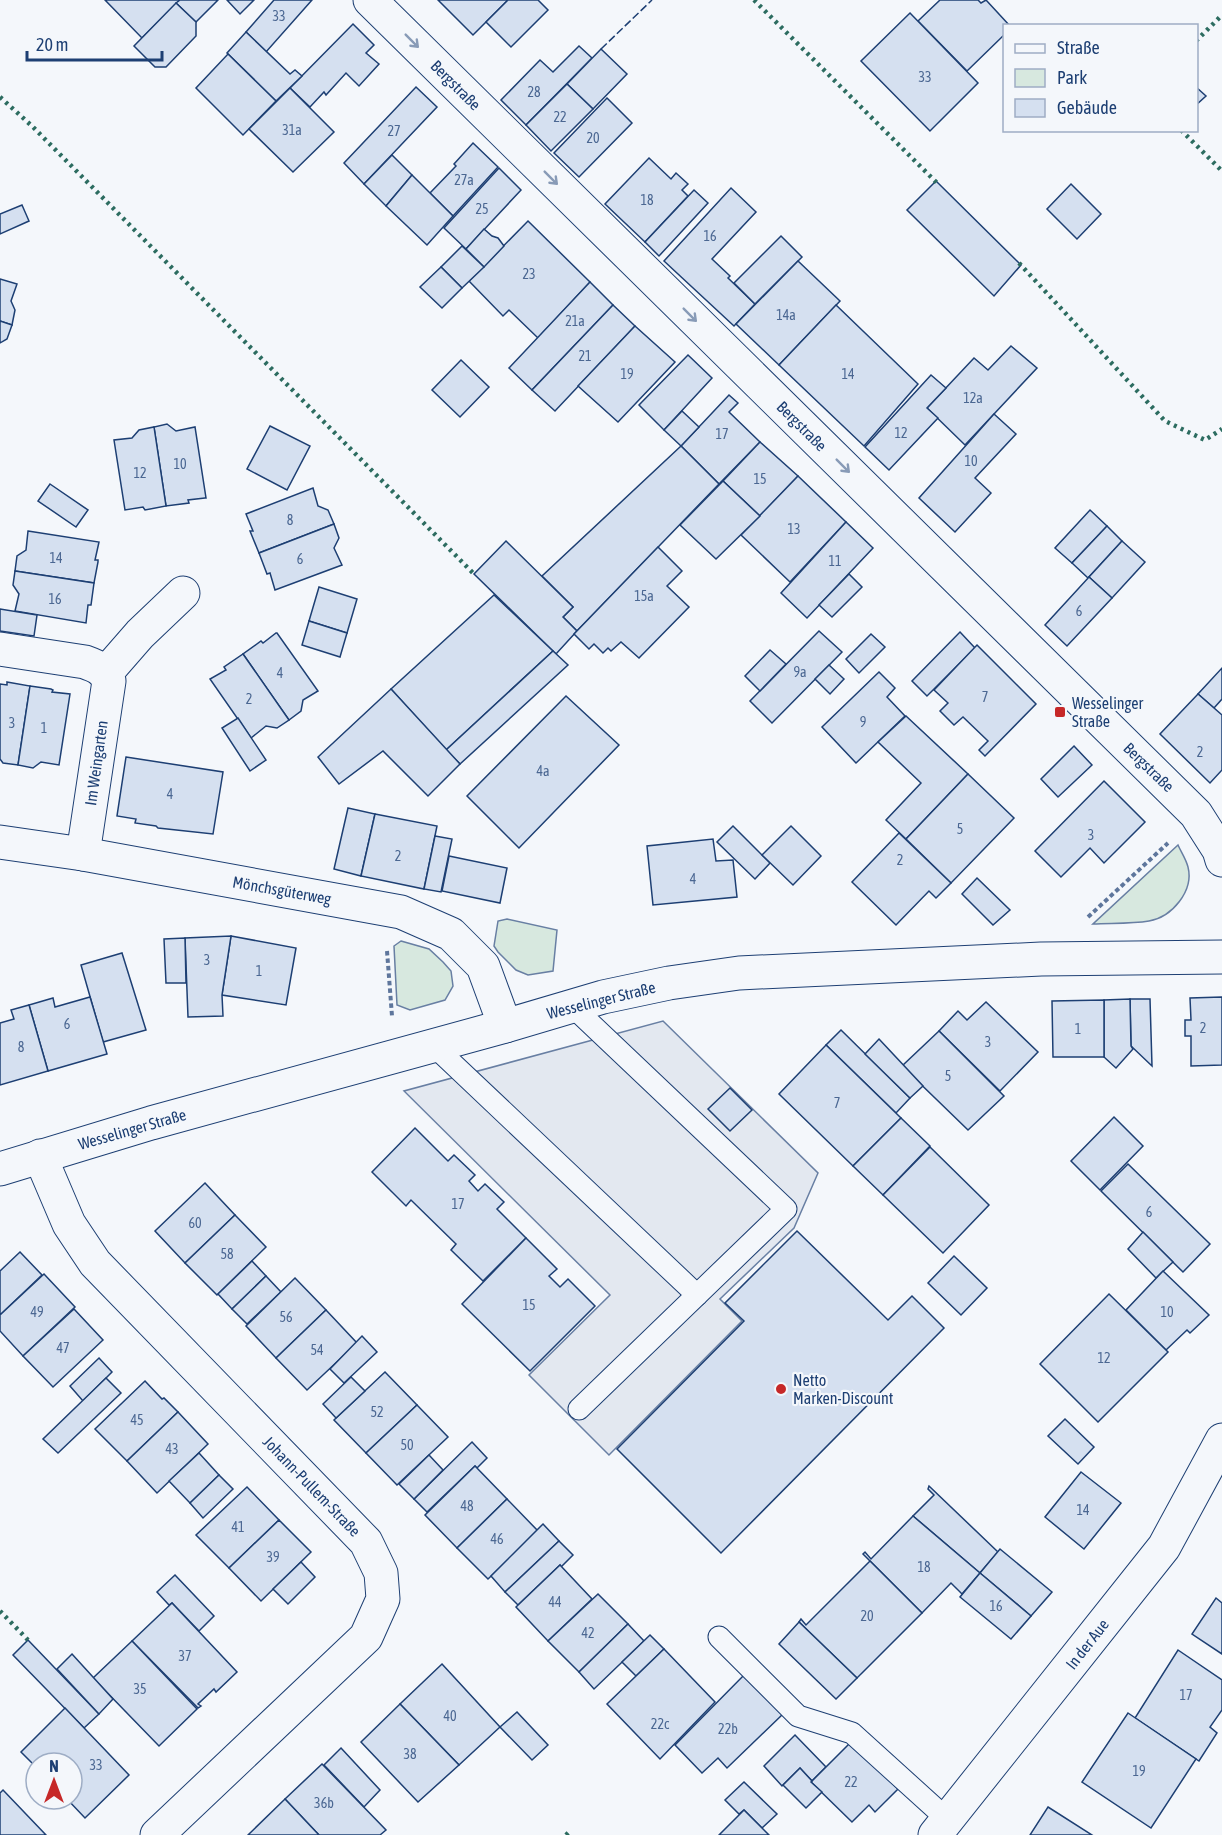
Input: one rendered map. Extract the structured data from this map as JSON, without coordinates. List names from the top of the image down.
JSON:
{
  "streets": {
    "street": [
      "Bergstraße",
      "Im Weingarten",
      "Mönchsgüterweg",
      "Wesselinger Straße",
      "Johann-Pullem-Straße",
      "In der Aue"
    ]
  },
  "crossings": [
    ["Im Weingarten", "Mönchsgüterweg"],
    ["Mönchsgüterweg", "Wesselinger Straße"],
    ["Wesselinger Straße", "Johann-Pullem-Straße"]
  ],
  "one_way": ["Bergstraße"],
  "places": {
    "transit": ["Wesselinger Straße"],
    "other": ["Netto Marken-Discount"]
  },
  "house_numbers": [
    "33",
    "33",
    "28",
    "22",
    "31a",
    "27",
    "20",
    "27a",
    "18",
    "25",
    "16",
    "23",
    "14a",
    "21a",
    "21",
    "19",
    "14",
    "12a",
    "12",
    "17",
    "10",
    "10",
    "12",
    "15",
    "8",
    "13",
    "14",
    "6",
    "11",
    "15a",
    "16",
    "6",
    "9a",
    "4",
    "7",
    "2",
    "9",
    "3",
    "1",
    "2",
    "4a",
    "4",
    "5",
    "3",
    "2",
    "2",
    "4",
    "3",
    "1",
    "6",
    "2",
    "1",
    "3",
    "8",
    "5",
    "7",
    "17",
    "6",
    "60",
    "58",
    "15",
    "49",
    "10",
    "56",
    "47",
    "54",
    "12",
    "52",
    "45",
    "50",
    "43",
    "48",
    "14",
    "41",
    "46",
    "39",
    "18",
    "44",
    "16",
    "20",
    "42",
    "37",
    "35",
    "17",
    "40",
    "22c",
    "22b",
    "38",
    "33",
    "19",
    "22",
    "36b"
  ],
  "legend": ["Straße", "Park", "Gebäude"],
  "scale_bar": "20 m",
  "north": "top"
}
